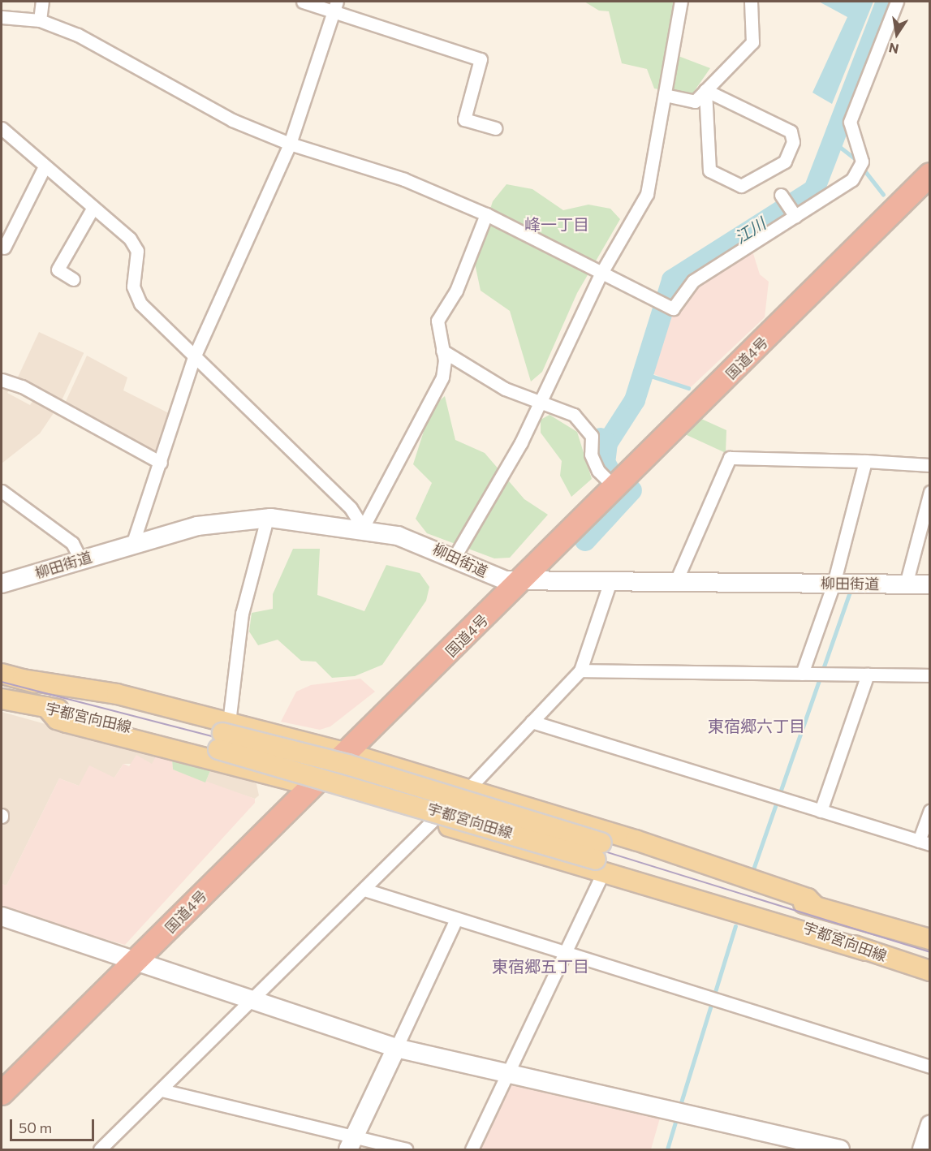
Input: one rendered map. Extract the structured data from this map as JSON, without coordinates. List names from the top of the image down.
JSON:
{
  "streets": {
    "highway": ["国道4号"],
    "main road": ["宇都宮向田線"],
    "street": ["柳田街道"]
  },
  "crossings": [
    ["国道4号", "柳田街道"]
  ],
  "districts": ["峰一丁目", "東宿郷六丁目", "東宿郷五丁目"],
  "water": ["江川"],
  "scale_bar": "50 m",
  "north": "bottom"
}
